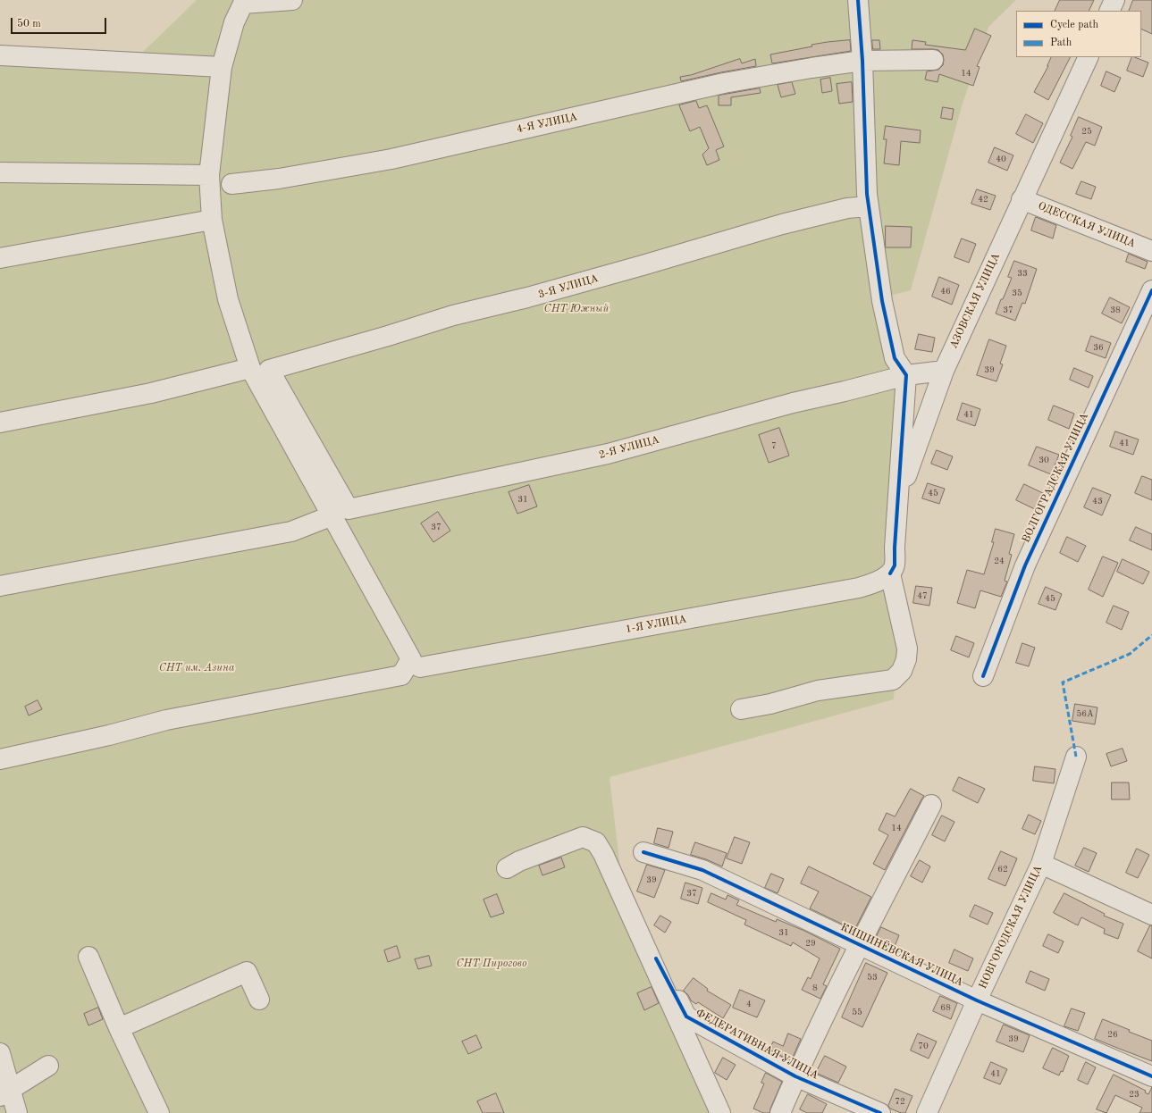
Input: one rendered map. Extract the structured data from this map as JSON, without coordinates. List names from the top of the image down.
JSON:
{
  "streets": {
    "street": [
      "4-Я УЛИЦА",
      "ОДЕССКАЯ УЛИЦА",
      "3-Я УЛИЦА",
      "АЗОВСКАЯ УЛИЦА",
      "2-Я УЛИЦА",
      "ВОЛГОГРАДСКАЯ УЛИЦА",
      "1-Я УЛИЦА",
      "НОВГОРОДСКАЯ УЛИЦА",
      "КИШИНЁВСКАЯ УЛИЦА",
      "ФЕДЕРАТИВНАЯ УЛИЦА"
    ]
  },
  "crossings": [
    ["ОДЕССКАЯ УЛИЦА", "АЗОВСКАЯ УЛИЦА"],
    ["АЗОВСКАЯ УЛИЦА", "2-Я УЛИЦА"],
    ["НОВГОРОДСКАЯ УЛИЦА", "КИШИНЁВСКАЯ УЛИЦА"]
  ],
  "parks": ["СНТ Южный", "СНТ им. Азина", "СНТ Пирогово"],
  "house_numbers": [
    "14",
    "25",
    "40",
    "42",
    "33",
    "46",
    "35",
    "37",
    "38",
    "36",
    "39",
    "41",
    "41",
    "7",
    "30",
    "45",
    "31",
    "43",
    "37",
    "24",
    "47",
    "45",
    "56А",
    "14",
    "62",
    "39",
    "37",
    "31",
    "29",
    "53",
    "8",
    "4",
    "68",
    "55",
    "26",
    "39",
    "70",
    "41",
    "23",
    "72"
  ],
  "legend": ["Cycle path", "Path"],
  "scale_bar": "50 m"
}
